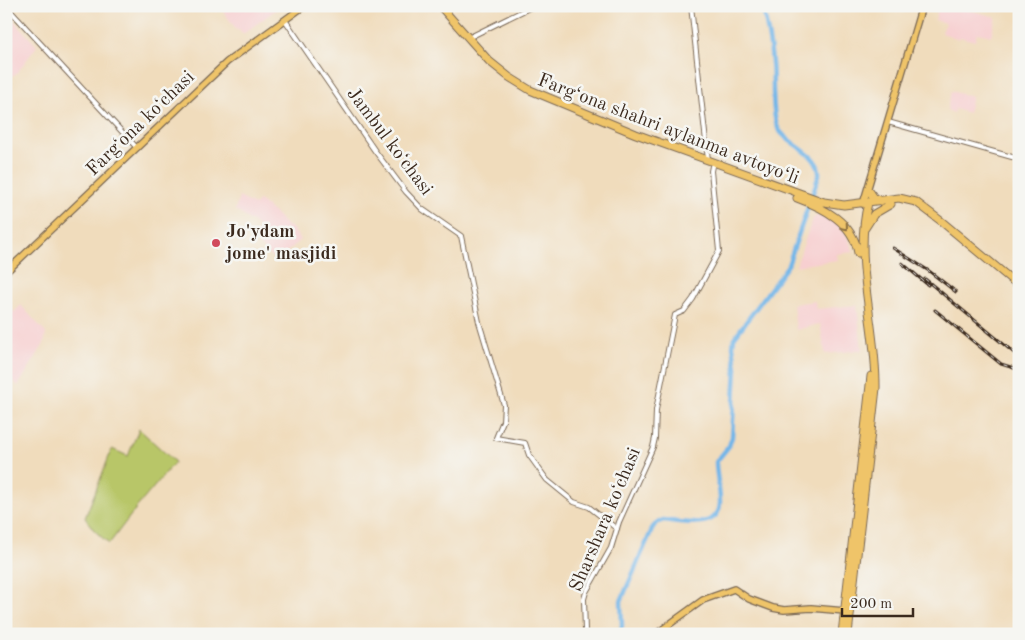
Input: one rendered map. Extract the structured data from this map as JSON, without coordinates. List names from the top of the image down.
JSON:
{
  "streets": {
    "highway": ["Farg‘ona shahri aylanma avtoyo‘li"],
    "main road": ["Fargʻona koʻchasi"],
    "street": ["Jambul koʻchasi", "Sharshara koʻchasi"]
  },
  "crossings": [
    ["Fargʻona koʻchasi", "Jambul koʻchasi"],
    ["Farg‘ona shahri aylanma avtoyo‘li", "Sharshara koʻchasi"],
    ["Jambul koʻchasi", "Sharshara koʻchasi"]
  ],
  "places": ["Jo'ydam jome' masjidi"],
  "scale_bar": "200 m"
}
